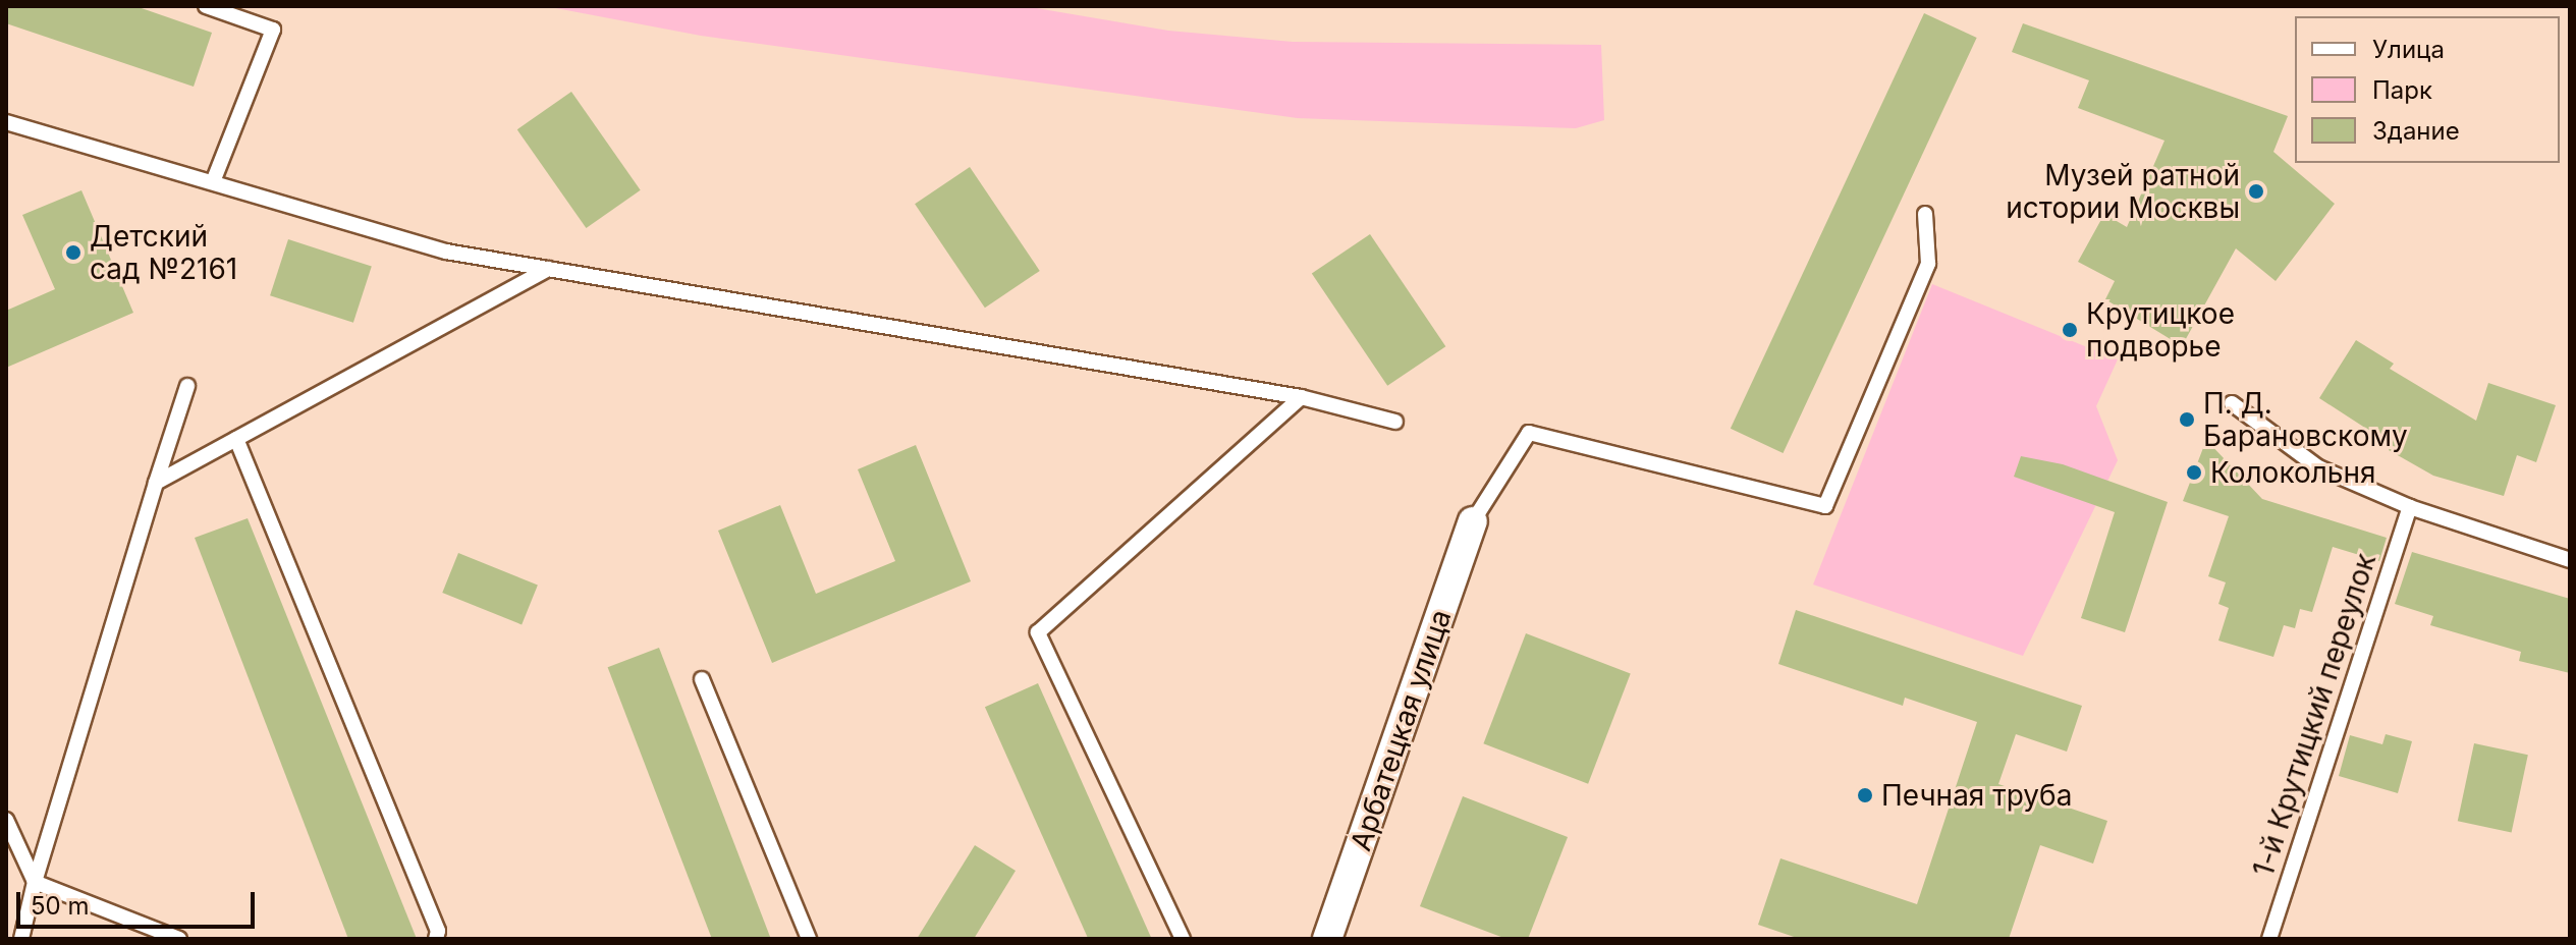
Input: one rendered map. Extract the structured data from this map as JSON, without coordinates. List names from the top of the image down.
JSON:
{
  "streets": {
    "street": ["Арбатецкая улица"],
    "lane": ["1-й Крутицкий переулок"]
  },
  "places": [
    "Музей ратной истории Москвы",
    "Детский сад №2161",
    "Крутицкое подворье",
    "П. Д. Барановскому",
    "Колокольня",
    "Печная труба"
  ],
  "legend": ["Улица", "Парк", "Здание"],
  "scale_bar": "50 m"
}
